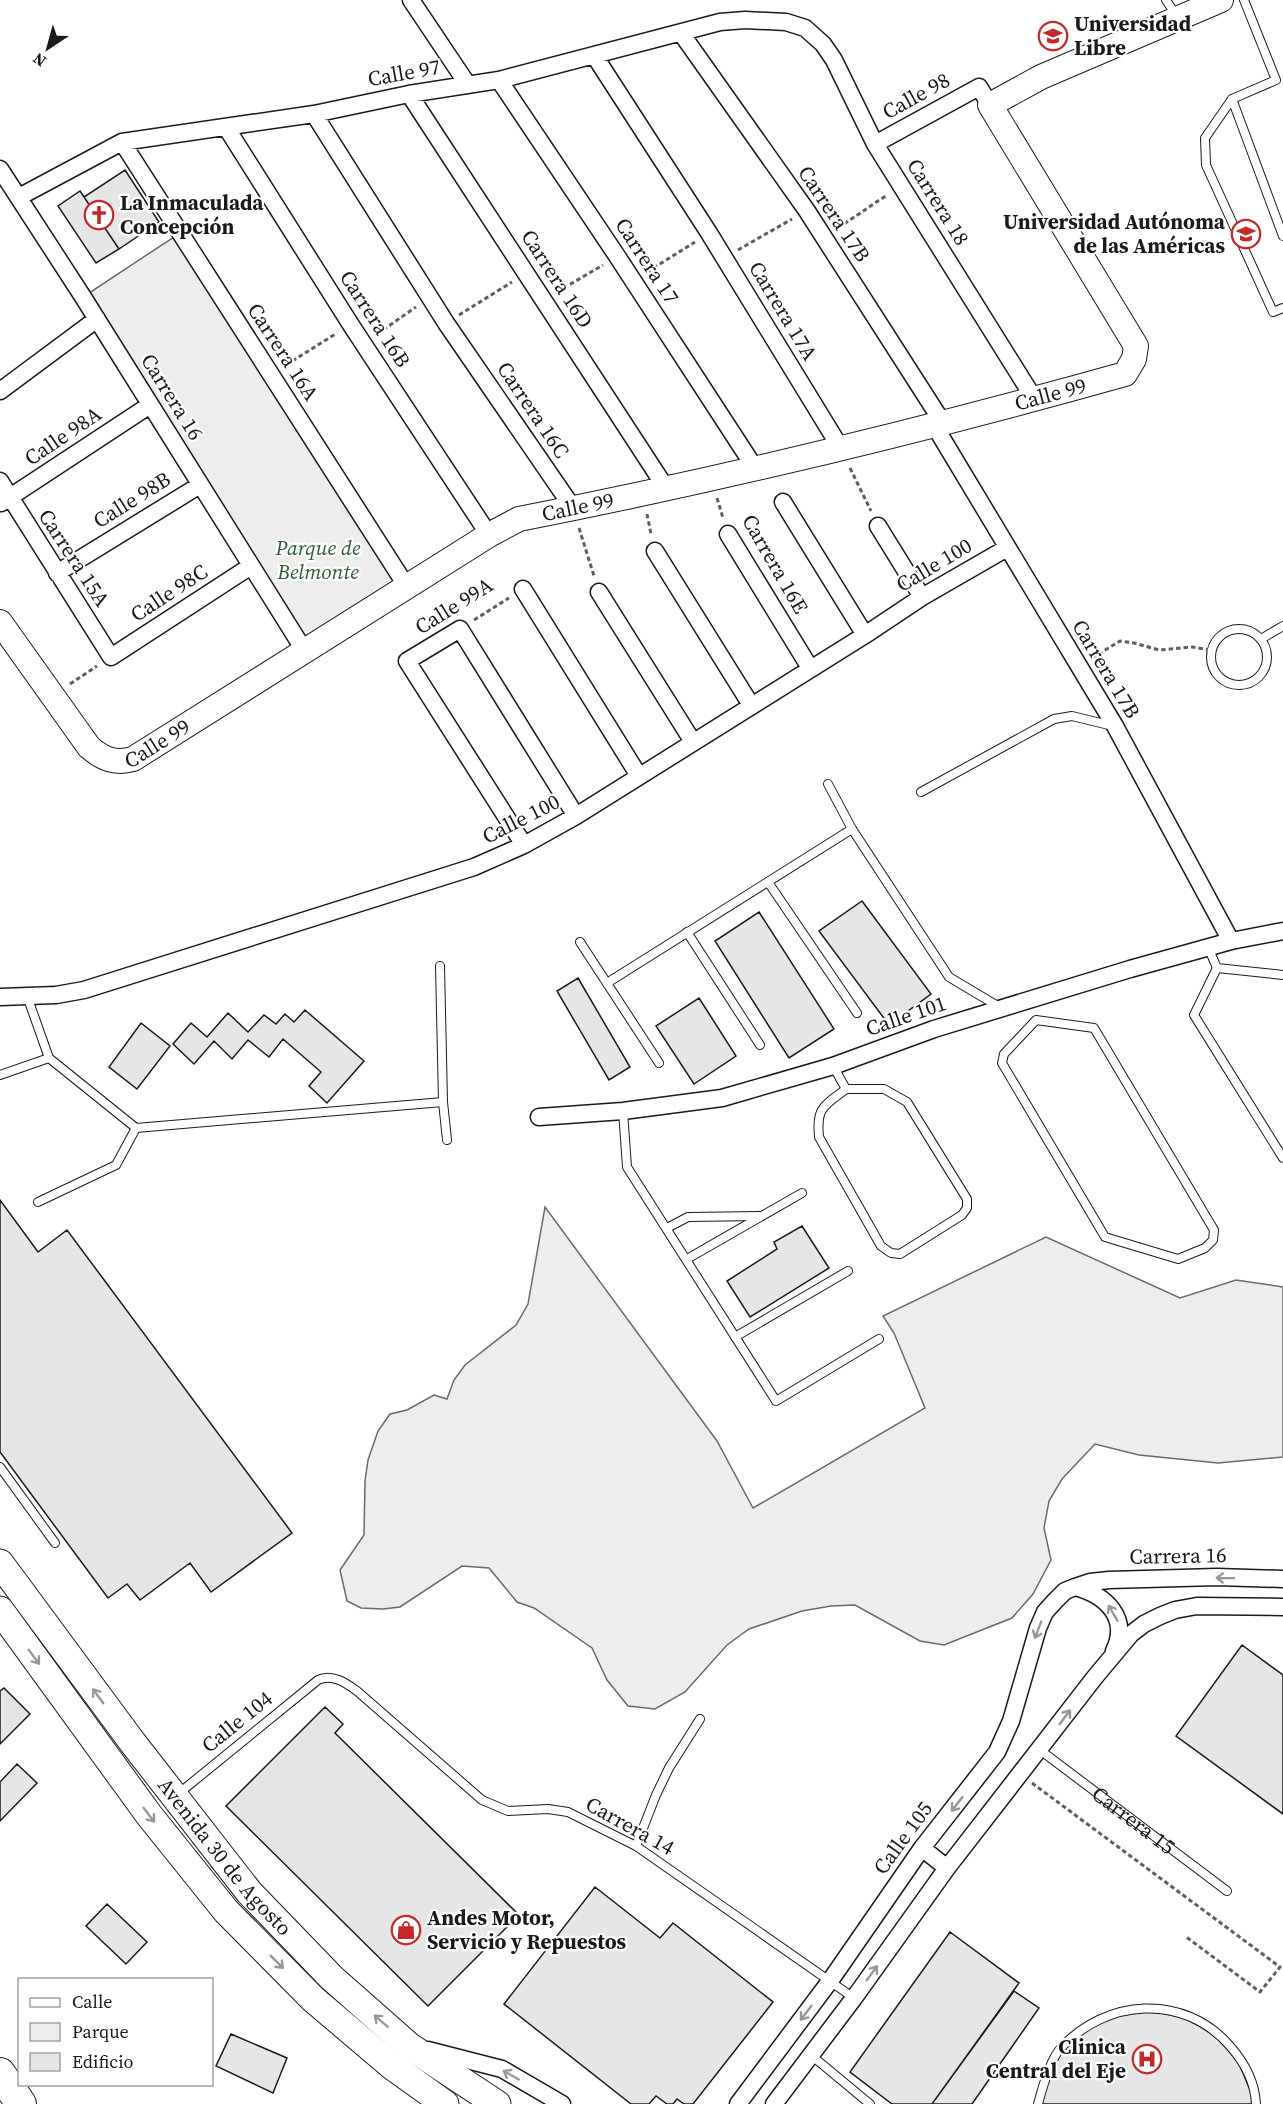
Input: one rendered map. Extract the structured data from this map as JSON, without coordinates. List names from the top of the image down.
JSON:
{
  "streets": {
    "main road": ["Avenida 30 de Agosto"],
    "street": [
      "Calle 97",
      "Calle 98",
      "Carrera 18",
      "Carrera 17B",
      "Carrera 17",
      "Carrera 16D",
      "Carrera 17A",
      "Carrera 16B",
      "Carrera 16A",
      "Calle 99",
      "Carrera 16",
      "Carrera 16C",
      "Calle 98A",
      "Calle 98B",
      "Carrera 15A",
      "Carrera 16E",
      "Calle 100",
      "Calle 98C",
      "Calle 99A",
      "Calle 101",
      "Calle 105"
    ],
    "lane": ["Calle 104", "Carrera 15", "Carrera 14"]
  },
  "crossings": [
    ["Calle 97", "Carrera 18"],
    ["Calle 97", "Carrera 17B"],
    ["Calle 97", "Carrera 17"],
    ["Calle 97", "Carrera 16D"],
    ["Calle 97", "Carrera 17A"],
    ["Calle 97", "Carrera 16B"],
    ["Calle 97", "Carrera 16A"],
    ["Calle 97", "Carrera 16"],
    ["Calle 97", "Carrera 16C"],
    ["Calle 98", "Carrera 18"],
    ["Calle 98", "Calle 99"],
    ["Carrera 18", "Calle 99"],
    ["Carrera 17B", "Calle 99"],
    ["Carrera 17B", "Calle 100"],
    ["Carrera 17B", "Calle 101"],
    ["Carrera 17", "Calle 99"],
    ["Carrera 16D", "Calle 99"],
    ["Carrera 17A", "Calle 99"],
    ["Carrera 16B", "Calle 99"],
    ["Carrera 16A", "Calle 99"],
    ["Calle 99", "Carrera 16"],
    ["Calle 99", "Carrera 16C"],
    ["Calle 99", "Carrera 16E"],
    ["Carrera 16", "Calle 98A"],
    ["Carrera 16", "Calle 98B"],
    ["Carrera 16", "Calle 98C"],
    ["Carrera 16", "Calle 105"],
    ["Calle 98A", "Carrera 15A"],
    ["Calle 98B", "Carrera 15A"],
    ["Carrera 15A", "Calle 98C"],
    ["Carrera 16E", "Calle 100"],
    ["Calle 100", "Calle 99A"],
    ["Calle 104", "Carrera 14"],
    ["Calle 104", "Avenida 30 de Agosto"],
    ["Carrera 14", "Calle 105"]
  ],
  "parks": ["Parque de Belmonte"],
  "places": {
    "school or university": ["Universidad Libre", "Universidad Autónoma de las Américas"],
    "church": ["La Inmaculada Concepción"],
    "shop": ["Andes Motor, Servicio y Repuestos"],
    "hospital": ["Clinica Central del Eje"]
  },
  "legend": ["Calle", "Parque", "Edificio"],
  "north": "bottom left"
}
